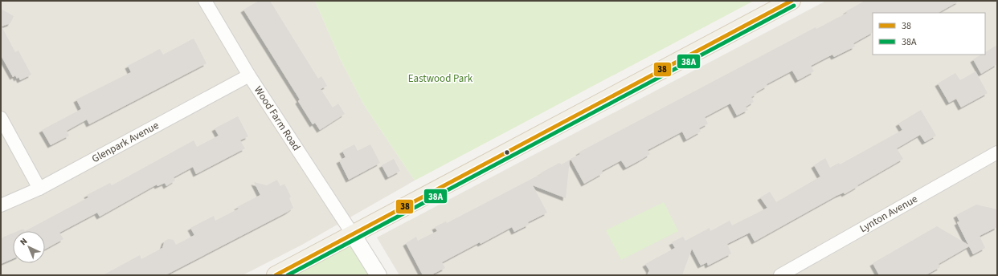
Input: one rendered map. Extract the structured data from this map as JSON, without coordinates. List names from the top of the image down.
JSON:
{
  "streets": {
    "street": ["Wood Farm Road", "Glenpark Avenue", "Lynton Avenue"]
  },
  "crossings": [
    ["Wood Farm Road", "Glenpark Avenue"]
  ],
  "parks": ["Eastwood Park"],
  "lines": ["transit line 38", "transit line 38A"],
  "legend": ["38", "38A"],
  "north": "top left"
}
